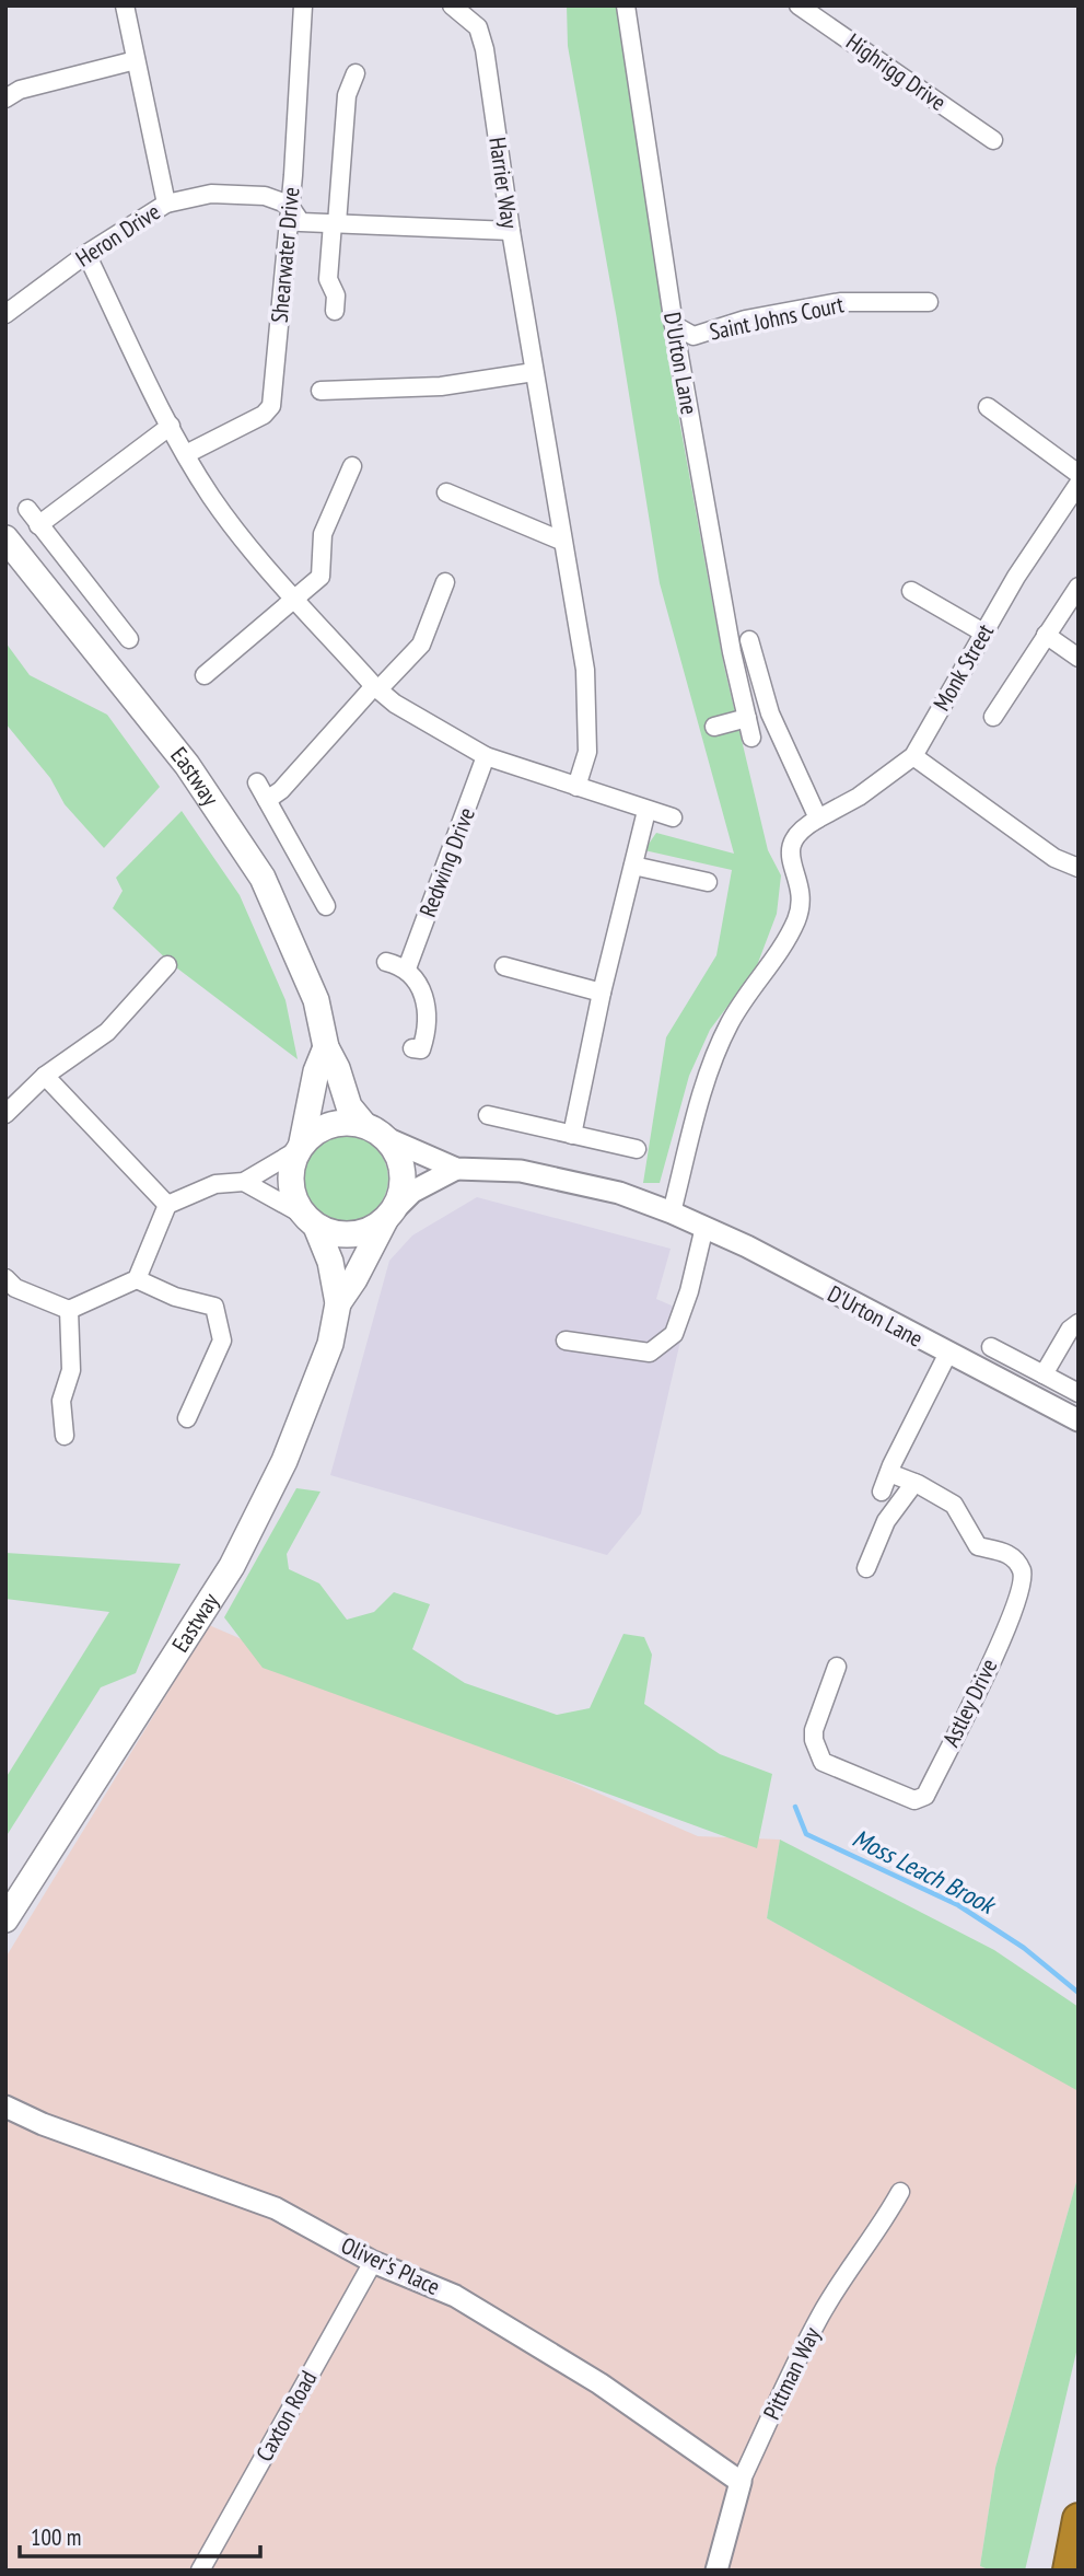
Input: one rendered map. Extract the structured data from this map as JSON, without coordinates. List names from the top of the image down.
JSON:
{
  "streets": {
    "main road": ["Eastway"],
    "street": [
      "Highrigg Drive",
      "Harrier Way",
      "Heron Drive",
      "Shearwater Drive",
      "Saint Johns Court",
      "D'Urton Lane",
      "Monk Street",
      "Redwing Drive",
      "Astley Drive",
      "Oliver's Place",
      "Pittman Way",
      "Caxton Road"
    ]
  },
  "crossings": [
    ["Heron Drive", "Shearwater Drive"],
    ["Saint Johns Court", "D'Urton Lane"],
    ["D'Urton Lane", "Monk Street"],
    ["D'Urton Lane", "Eastway"],
    ["Oliver's Place", "Pittman Way"],
    ["Oliver's Place", "Caxton Road"]
  ],
  "water": ["Moss Leach Brook"],
  "scale_bar": "100 m"
}
